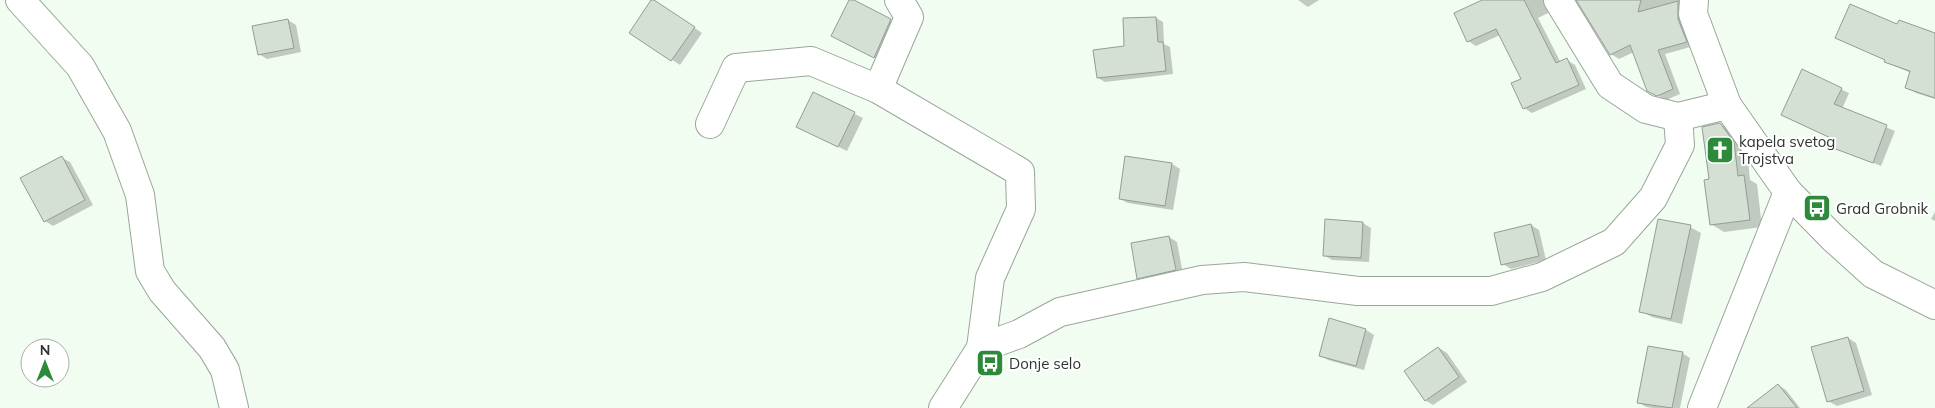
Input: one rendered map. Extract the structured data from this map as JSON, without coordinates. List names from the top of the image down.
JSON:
{
  "places": {
    "church": ["kapela svetog Trojstva"],
    "bus stop": ["Grad Grobnik", "Donje selo"]
  },
  "north": "top"
}
